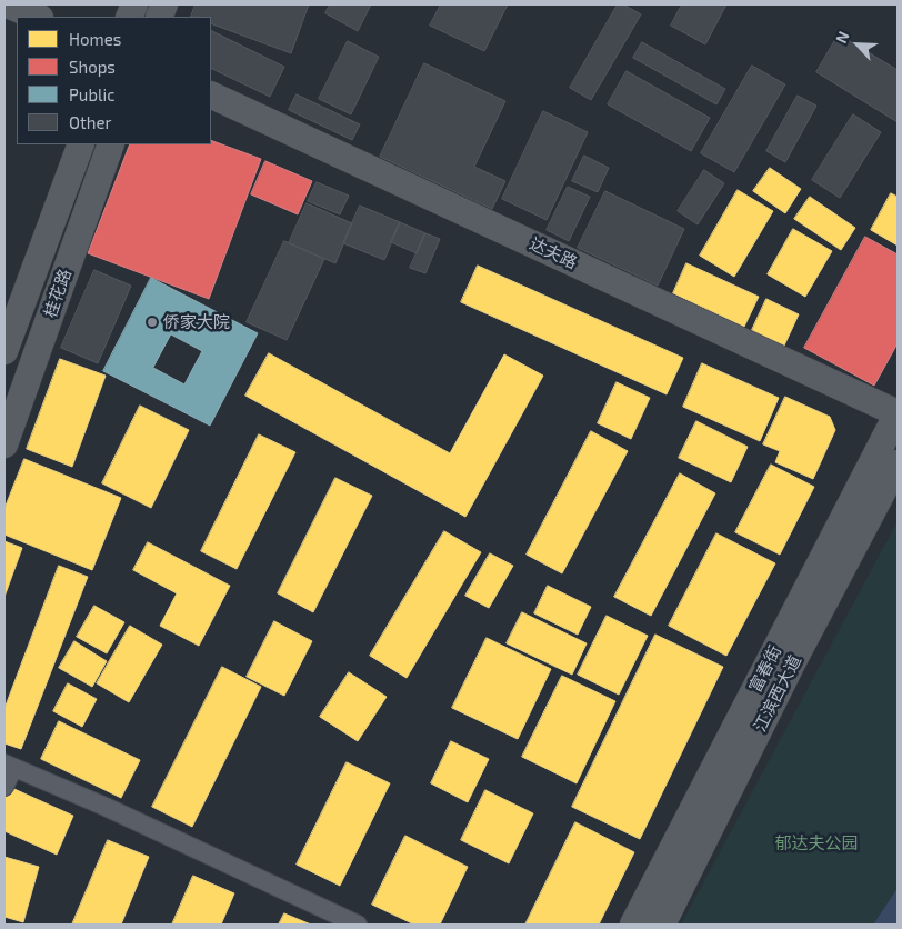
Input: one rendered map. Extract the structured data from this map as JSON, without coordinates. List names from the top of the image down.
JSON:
{
  "streets": {
    "main road": [
      "达夫路",
      "桂花路",
      "富春街",
      "江滨西大道"
    ]
  },
  "crossings": [
    ["达夫路", "富春街"]
  ],
  "parks": ["郁达夫公园"],
  "places": ["侨家大院"],
  "legend": [
    "Homes",
    "Shops",
    "Public",
    "Other"
  ],
  "north": "top left"
}
